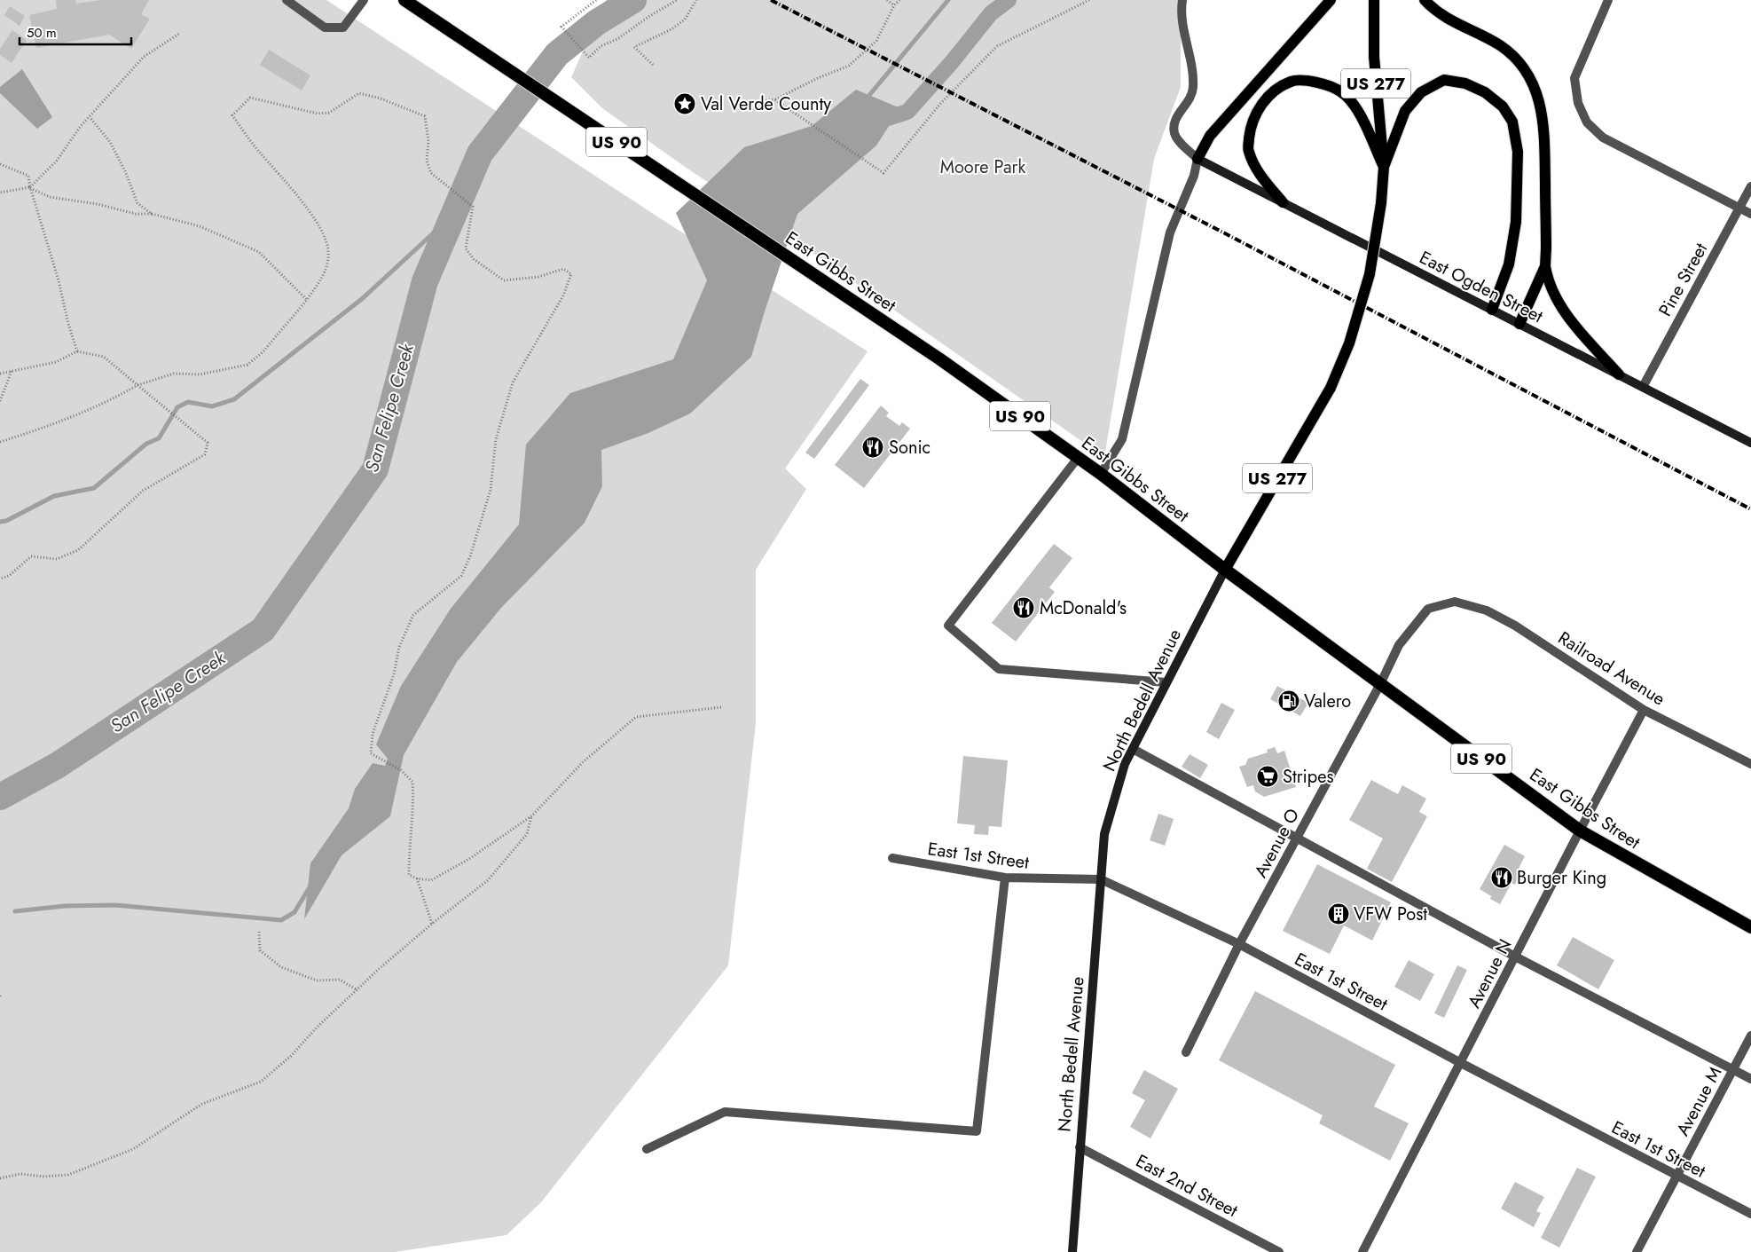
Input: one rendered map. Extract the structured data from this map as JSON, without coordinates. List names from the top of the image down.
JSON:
{
  "streets": {
    "highway": ["US 90", "East Gibbs Street"],
    "main road": ["US 277", "East Ogden Street", "North Bedell Avenue"],
    "street": [
      "Pine Street",
      "Railroad Avenue",
      "Avenue O",
      "East 1st Street",
      "Avenue N",
      "Avenue M",
      "East 2nd Street"
    ]
  },
  "crossings": [
    ["US 277", "North Bedell Avenue"],
    ["East Gibbs Street", "North Bedell Avenue"],
    ["East Gibbs Street", "Avenue O"],
    ["East Gibbs Street", "Avenue N"],
    ["Pine Street", "East Ogden Street"],
    ["Railroad Avenue", "Avenue O"],
    ["Railroad Avenue", "Avenue N"],
    ["North Bedell Avenue", "East 1st Street"],
    ["North Bedell Avenue", "East 2nd Street"],
    ["Avenue O", "East 1st Street"],
    ["East 1st Street", "Avenue N"],
    ["East 1st Street", "Avenue M"]
  ],
  "water": ["San Felipe Creek"],
  "parks": ["Moore Park"],
  "places": {
    "place": ["Val Verde County"],
    "restaurant": ["Sonic", "McDonald's", "Burger King"],
    "fuel station": ["Valero"],
    "supermarket": ["Stripes"],
    "building": ["VFW Post"]
  },
  "scale_bar": "50 m"
}
